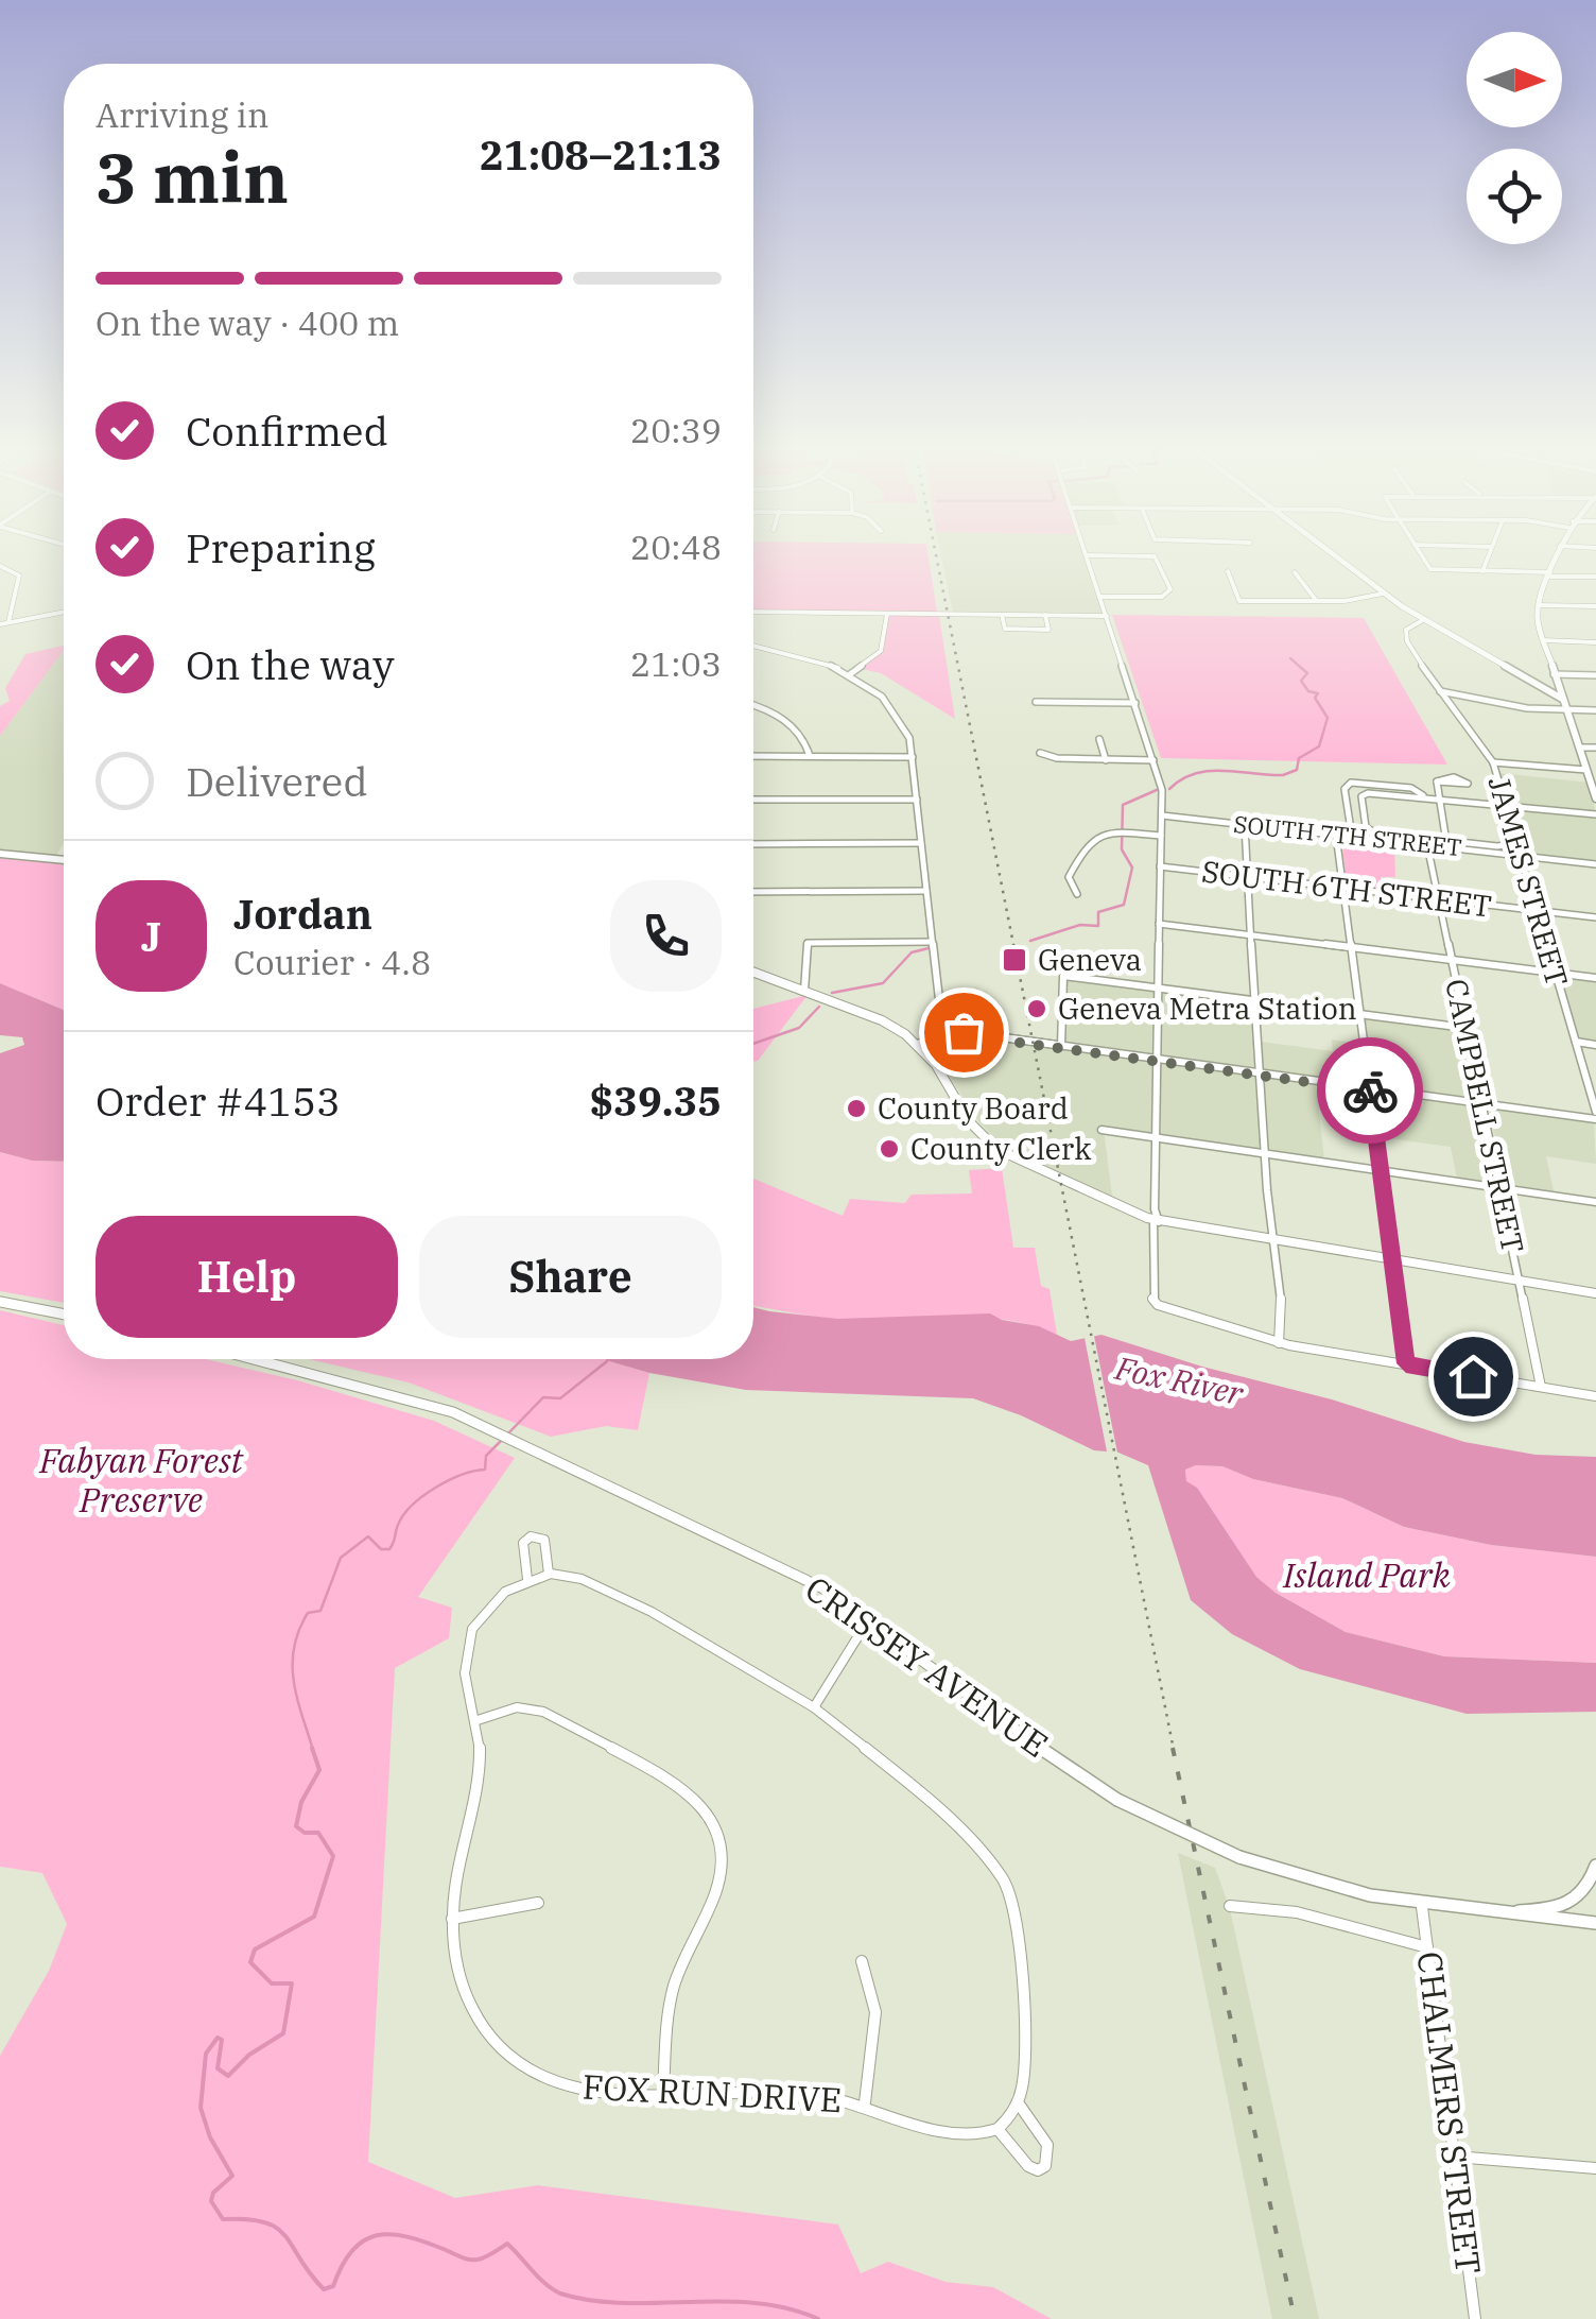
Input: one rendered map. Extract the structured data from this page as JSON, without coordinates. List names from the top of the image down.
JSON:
{
  "streets": {
    "main road": ["CRISSEY AVENUE"],
    "street": [
      "SOUTH 7TH STREET",
      "JAMES STREET",
      "SOUTH 6TH STREET",
      "CAMPBELL STREET",
      "FOX RUN DRIVE",
      "CHALMERS STREET"
    ]
  },
  "crossings": [
    ["SOUTH 7TH STREET", "JAMES STREET"],
    ["SOUTH 7TH STREET", "CAMPBELL STREET"],
    ["JAMES STREET", "SOUTH 6TH STREET"],
    ["SOUTH 6TH STREET", "CAMPBELL STREET"],
    ["CRISSEY AVENUE", "CHALMERS STREET"]
  ],
  "water": ["Fox River"],
  "parks": ["Fabyan Forest Preserve", "Island Park"],
  "places": {
    "transit": ["Geneva"],
    "other": ["Geneva Metra Station", "County Board", "County Clerk"]
  },
  "north": "right",
  "page": {
    "heading": ["3 min", "Arriving in", "21:08–21:13"],
    "panel": [
      "Jordan",
      "Courier · 4.8",
      "Order #4153",
      "$39.35"
    ],
    "bar": "On the way · 400 m",
    "list": [
      ["Confirmed", "20:39"],
      ["Preparing", "20:48"],
      ["On the way", "21:03"],
      "Delivered"
    ],
    "round": "J",
    "buttons": ["Help", "Share"]
  }
}
